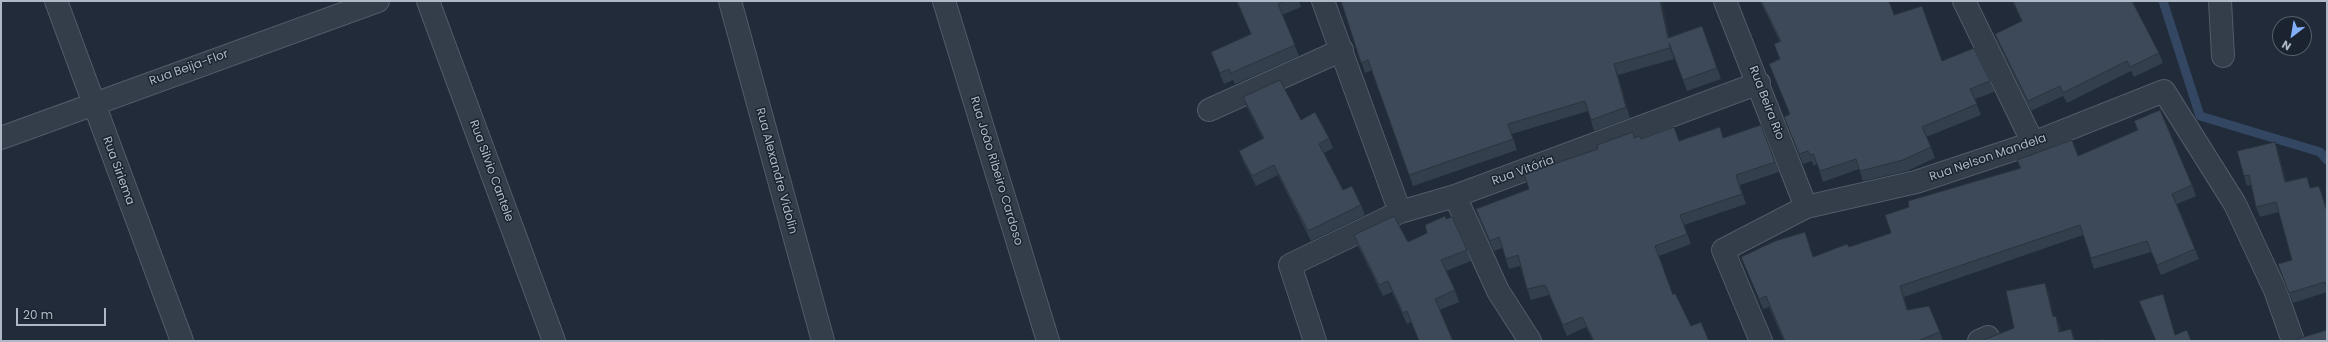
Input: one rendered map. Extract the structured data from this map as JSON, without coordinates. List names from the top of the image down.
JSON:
{
  "streets": {
    "street": [
      "Rua Beija-Flor",
      "Rua Beira Rio",
      "Rua Nelson Mandela",
      "Rua Siriema",
      "Rua Silvio Cantele",
      "Rua Alexandre Vidolin",
      "Rua João Ribeiro Cardoso",
      "Rua Vitória"
    ]
  },
  "crossings": [
    ["Rua Beija-Flor", "Rua Siriema"],
    ["Rua Beira Rio", "Rua Nelson Mandela"],
    ["Rua Beira Rio", "Rua Vitória"]
  ],
  "scale_bar": "20 m",
  "north": "bottom left"
}
